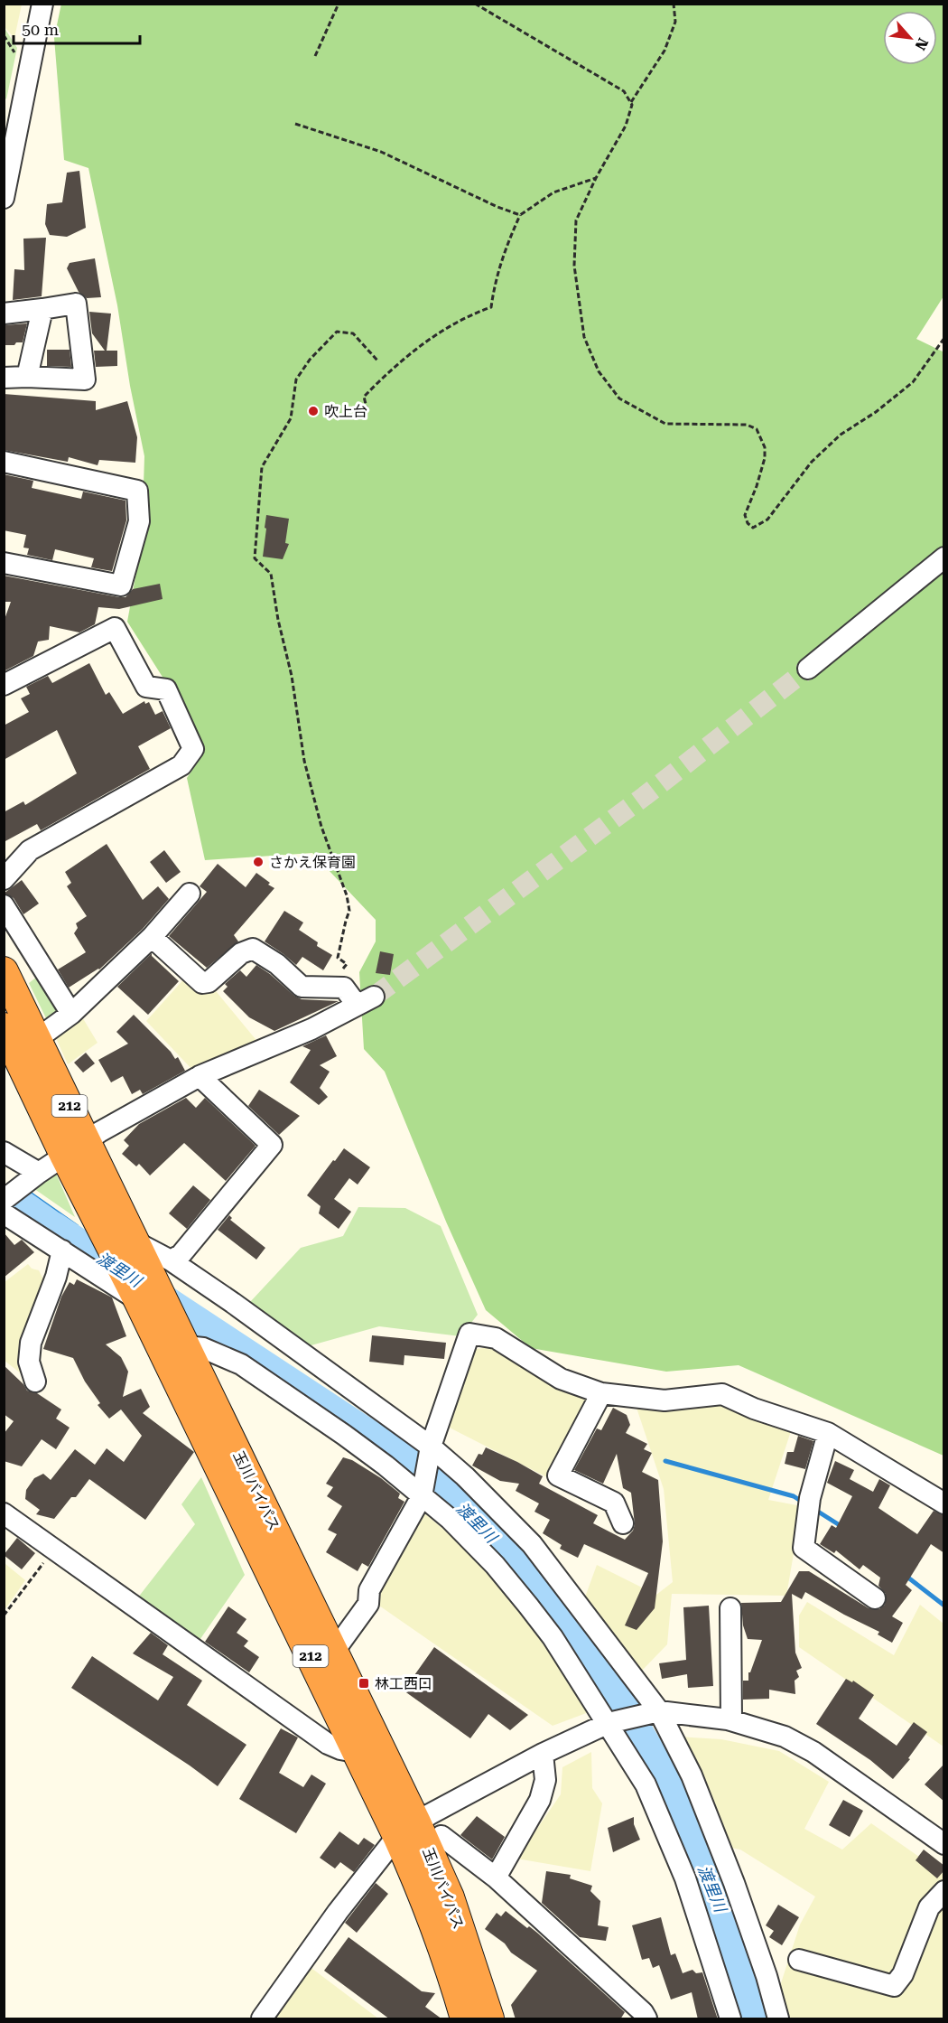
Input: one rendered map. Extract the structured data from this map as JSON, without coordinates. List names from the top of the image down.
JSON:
{
  "streets": {
    "highway": ["212", "玉川バイパス"]
  },
  "water": ["渡里川"],
  "places": {
    "other": ["吹上台", "さかえ保育園"],
    "transit": ["林工西口"]
  },
  "scale_bar": "50 m",
  "north": "bottom right"
}
